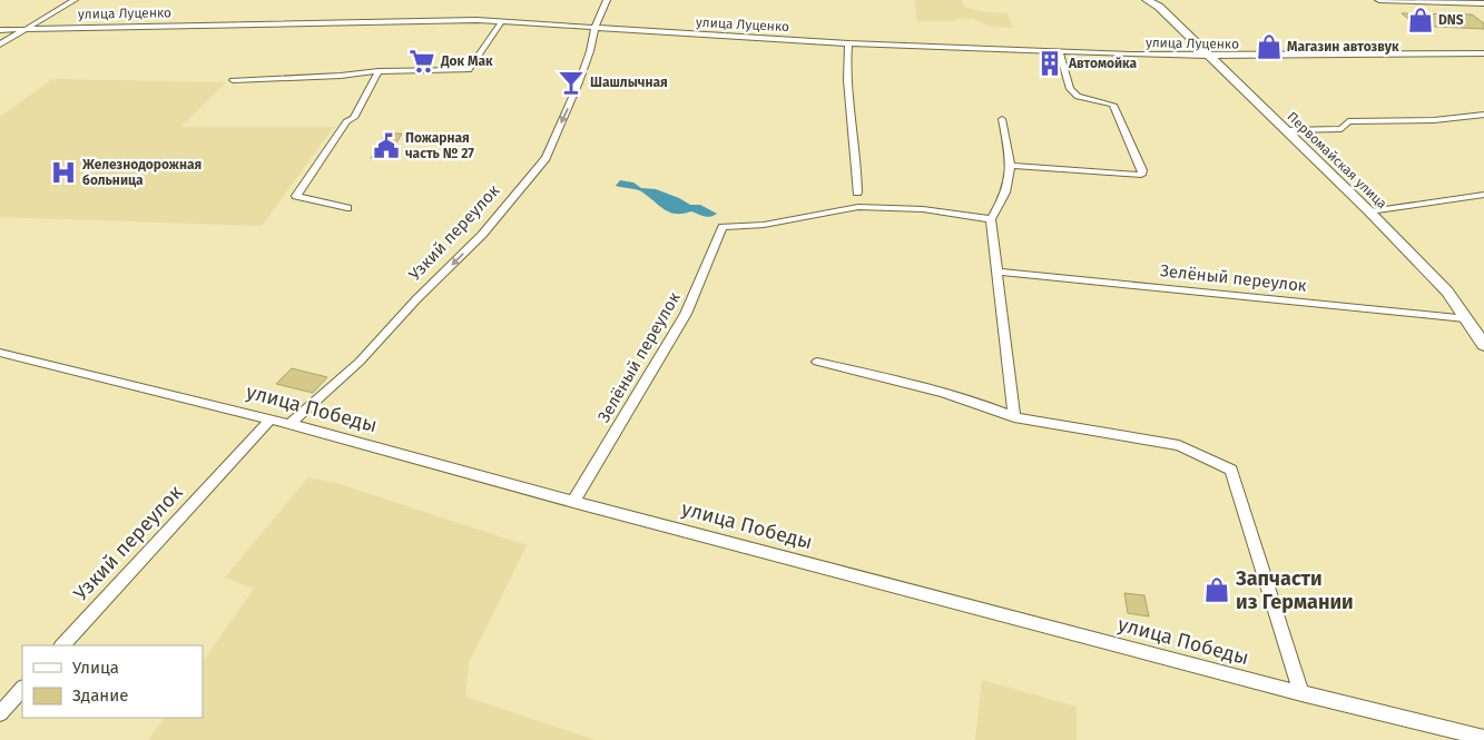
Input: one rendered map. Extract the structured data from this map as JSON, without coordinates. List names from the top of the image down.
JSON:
{
  "streets": {
    "main road": ["Первомайская улица"],
    "street": [
      "улица Луценко",
      "Узкий переулок",
      "Зелёный переулок",
      "улица Победы"
    ]
  },
  "crossings": [
    ["улица Луценко", "Первомайская улица"],
    ["улица Луценко", "Узкий переулок"],
    ["Первомайская улица", "Зелёный переулок"],
    ["Узкий переулок", "улица Победы"],
    ["Зелёный переулок", "улица Победы"]
  ],
  "one_way": ["Узкий переулок"],
  "places": {
    "shop": ["DNS", "Магазин автозвук", "Запчасти из Германии"],
    "supermarket": ["Док Мак"],
    "building": ["Автомойка"],
    "bar": ["Шашлычная"],
    "public building": ["Пожарная часть № 27"],
    "hospital": ["Железнодорожная больница"]
  },
  "legend": ["Улица", "Здание"]
}
